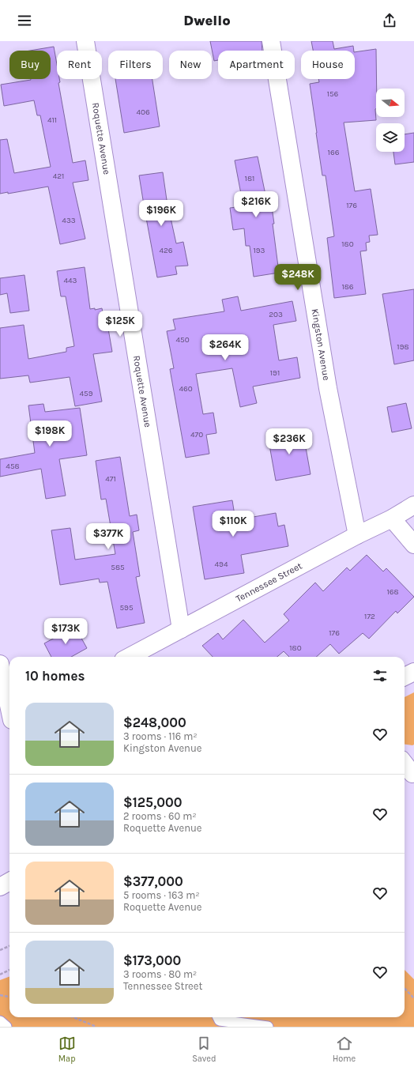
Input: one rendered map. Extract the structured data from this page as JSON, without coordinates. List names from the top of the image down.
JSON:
{
  "streets": {
    "street": ["Roquette Avenue", "Kingston Avenue", "Tennessee Street"]
  },
  "crossings": [
    ["Roquette Avenue", "Tennessee Street"],
    ["Kingston Avenue", "Tennessee Street"]
  ],
  "house_numbers": [
    "156",
    "406",
    "411",
    "166",
    "421",
    "181",
    "176",
    "433",
    "180",
    "426",
    "193",
    "443",
    "186",
    "203",
    "450",
    "198",
    "191",
    "460",
    "459",
    "470",
    "458",
    "471",
    "494",
    "585",
    "168",
    "595",
    "172",
    "176",
    "180"
  ],
  "north": "right",
  "page": {
    "header": "Dwello",
    "chip": [
      "Buy",
      "Rent",
      "Filters",
      "New",
      "Apartment",
      "House"
    ],
    "price": [
      "$216K",
      "$196K",
      "$248K",
      "$125K",
      "$264K",
      "$198K",
      "$236K",
      "$110K",
      "$377K",
      "$173K"
    ],
    "heading": "10 homes",
    "list": [
      {
        "name": "$248,000",
        "note": "3 rooms · 116 m² · Kingston Avenue"
      },
      {
        "name": "$125,000",
        "note": "2 rooms · 60 m² · Roquette Avenue"
      },
      {
        "name": "$377,000",
        "note": "5 rooms · 163 m² · Roquette Avenue"
      },
      {
        "name": "$173,000",
        "note": "3 rooms · 80 m² · Tennessee Street"
      }
    ],
    "tabs": ["Map", "Saved", "Home"]
  }
}
